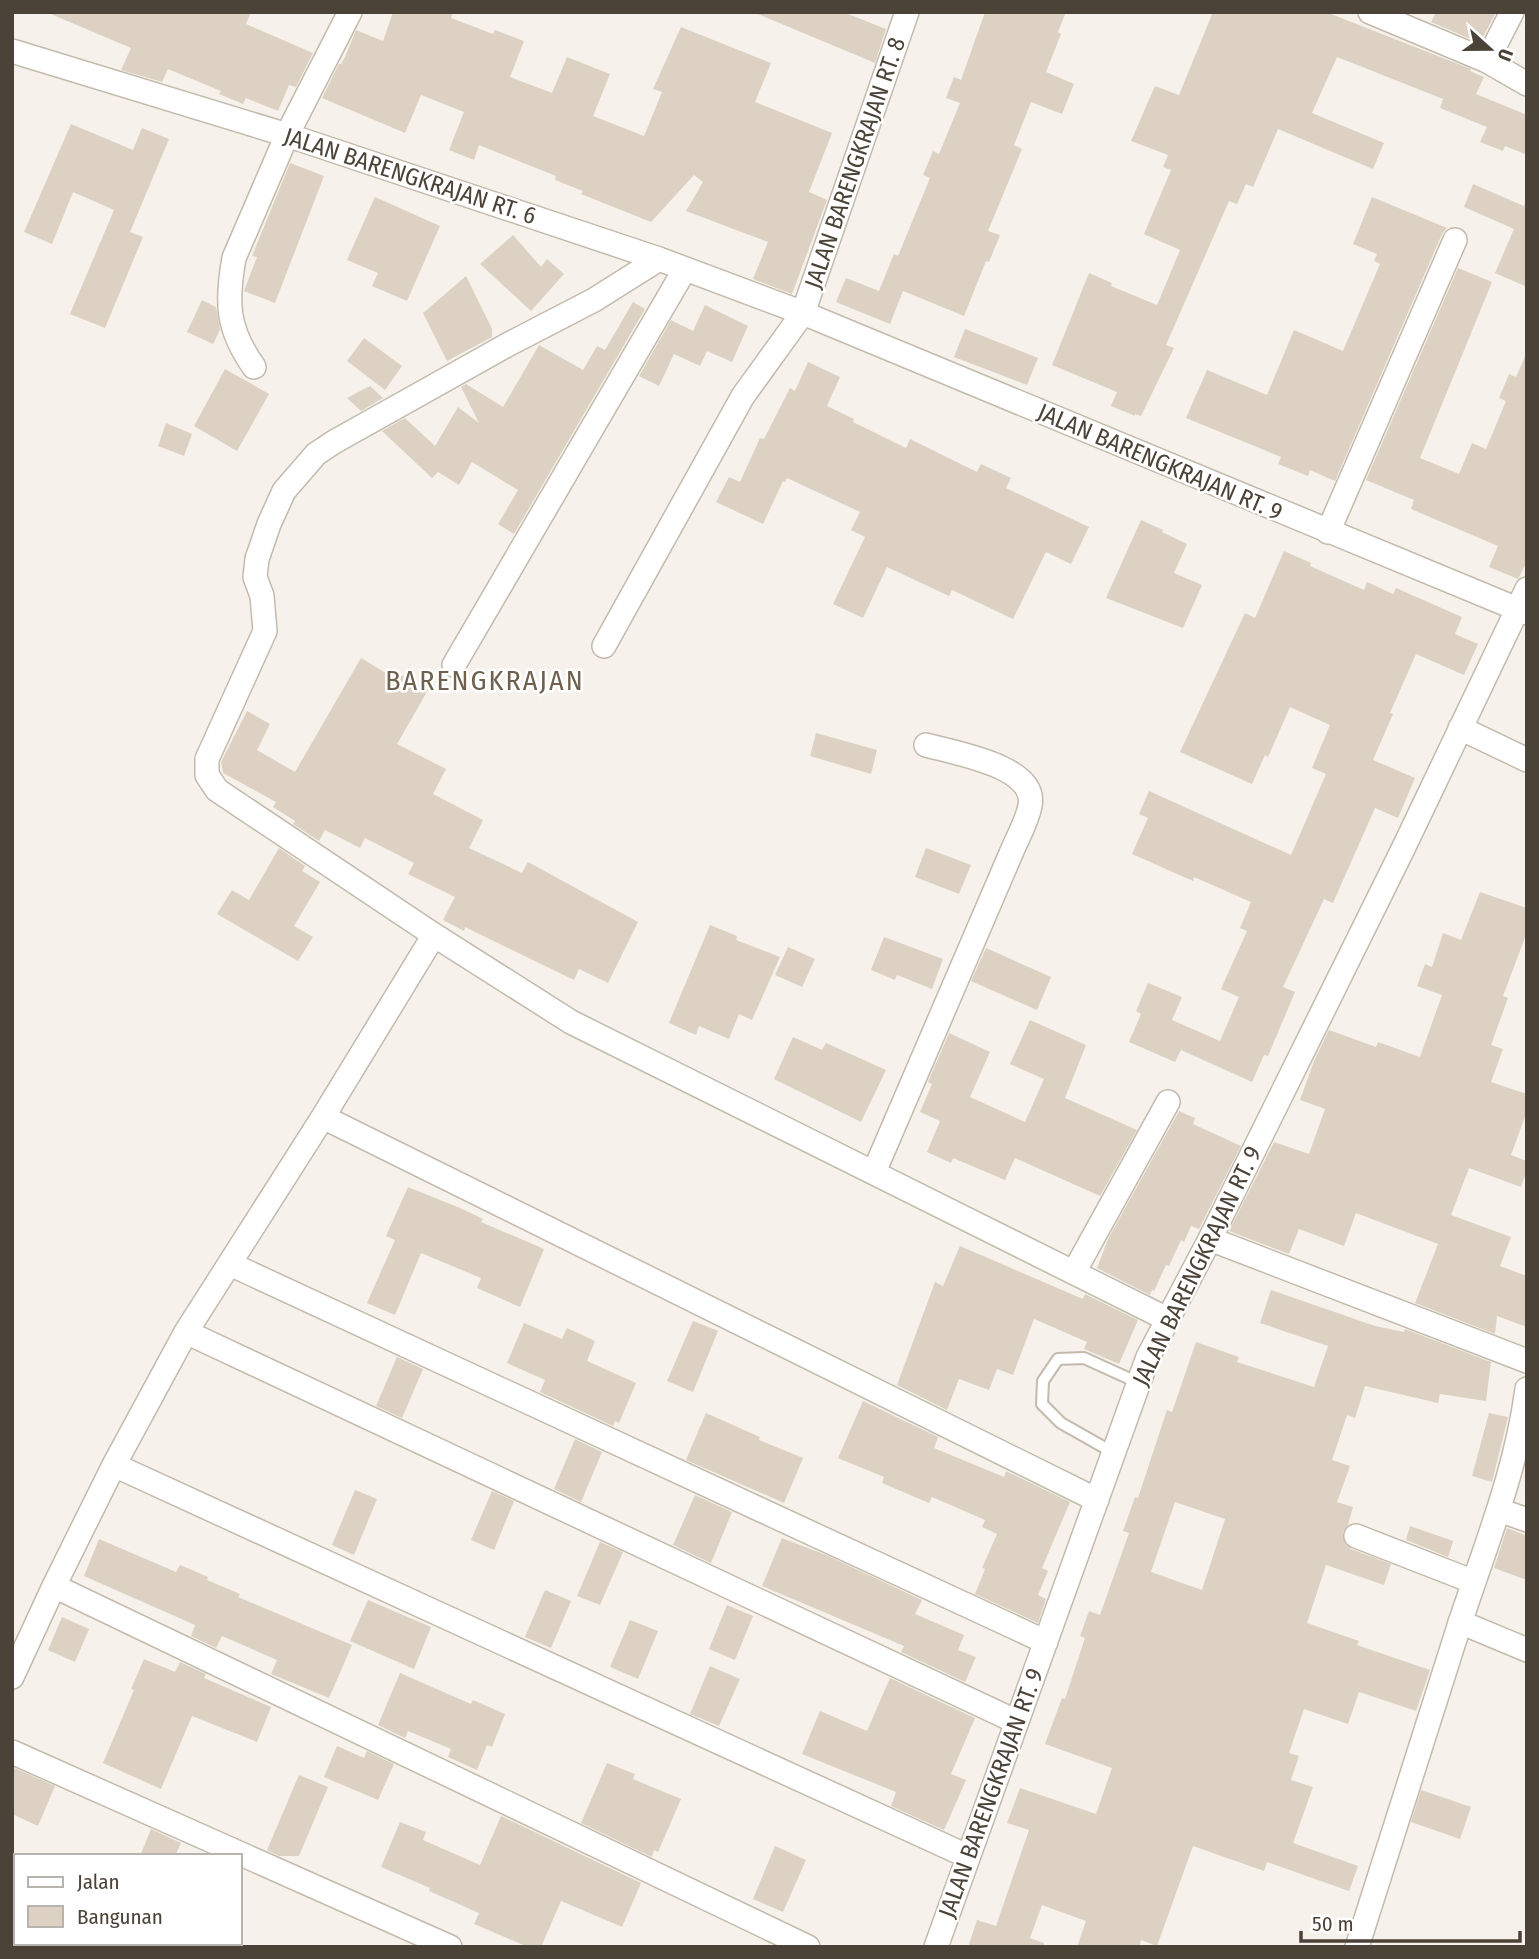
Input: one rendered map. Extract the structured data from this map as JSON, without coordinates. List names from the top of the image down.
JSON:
{
  "streets": {
    "street": ["JALAN BARENGKRAJAN RT. 8", "JALAN BARENGKRAJAN RT. 6", "JALAN BARENGKRAJAN RT. 9"]
  },
  "crossings": [
    ["JALAN BARENGKRAJAN RT. 8", "JALAN BARENGKRAJAN RT. 6"],
    ["JALAN BARENGKRAJAN RT. 8", "JALAN BARENGKRAJAN RT. 9"],
    ["JALAN BARENGKRAJAN RT. 6", "JALAN BARENGKRAJAN RT. 9"]
  ],
  "districts": ["BARENGKRAJAN"],
  "legend": ["Jalan", "Bangunan"],
  "scale_bar": "50 m",
  "north": "right"
}
